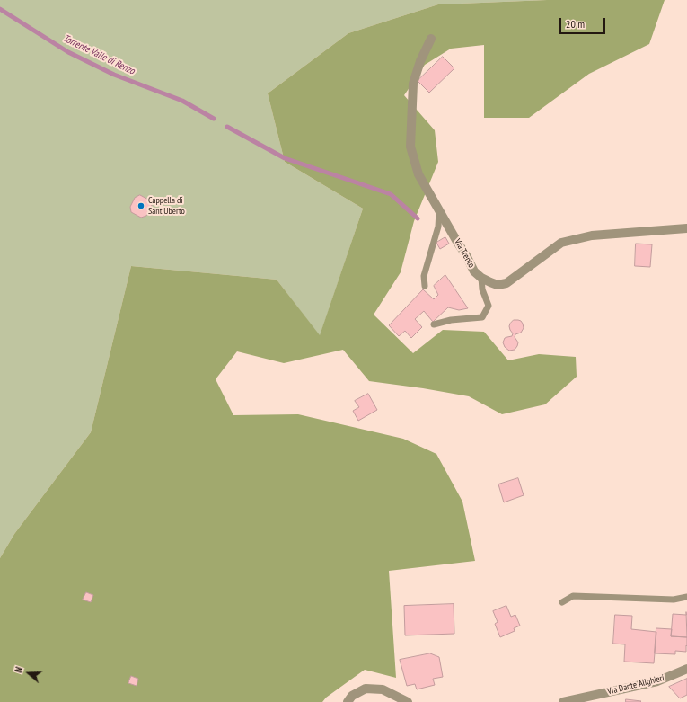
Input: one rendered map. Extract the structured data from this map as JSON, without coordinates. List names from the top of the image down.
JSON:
{
  "streets": {
    "street": ["Via Trento", "Via Dante Alighieri"]
  },
  "water": ["Torrente Valle di Renzo"],
  "places": ["Cappella di Sant'Uberto"],
  "scale_bar": "20 m",
  "north": "left"
}
